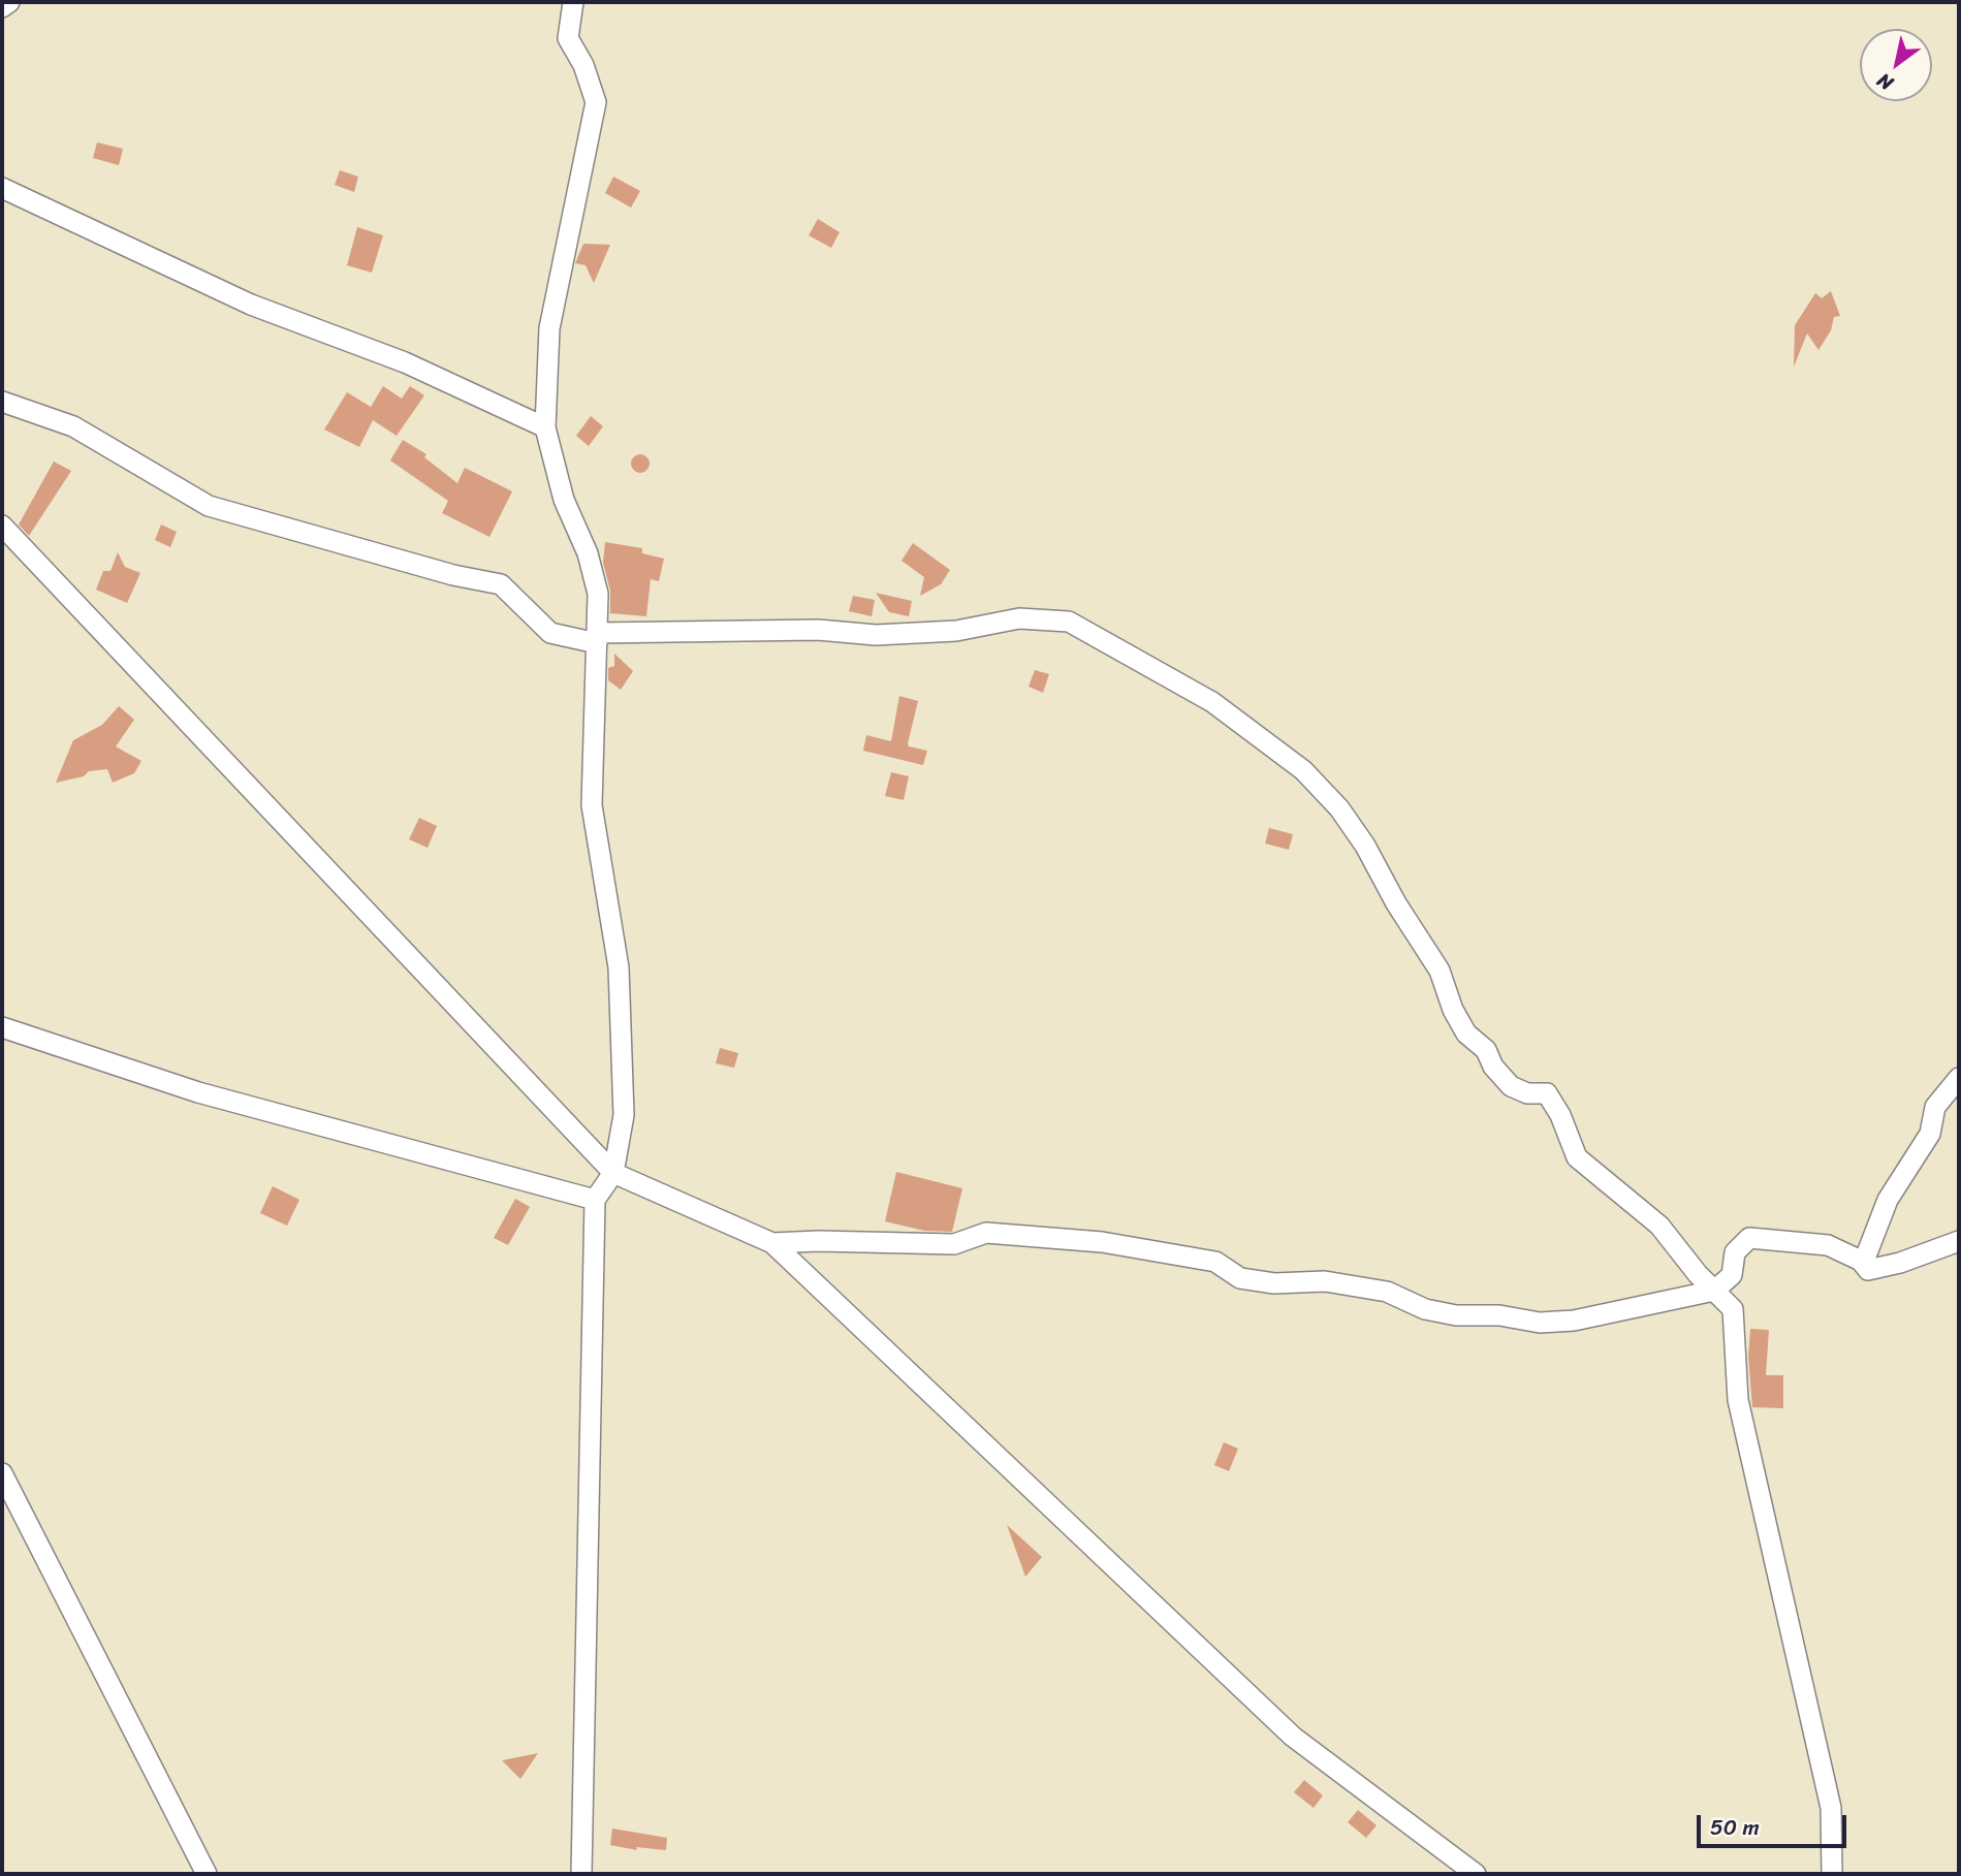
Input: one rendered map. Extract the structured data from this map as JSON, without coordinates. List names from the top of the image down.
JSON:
{
  "scale_bar": "50 m",
  "north": "bottom left"
}
